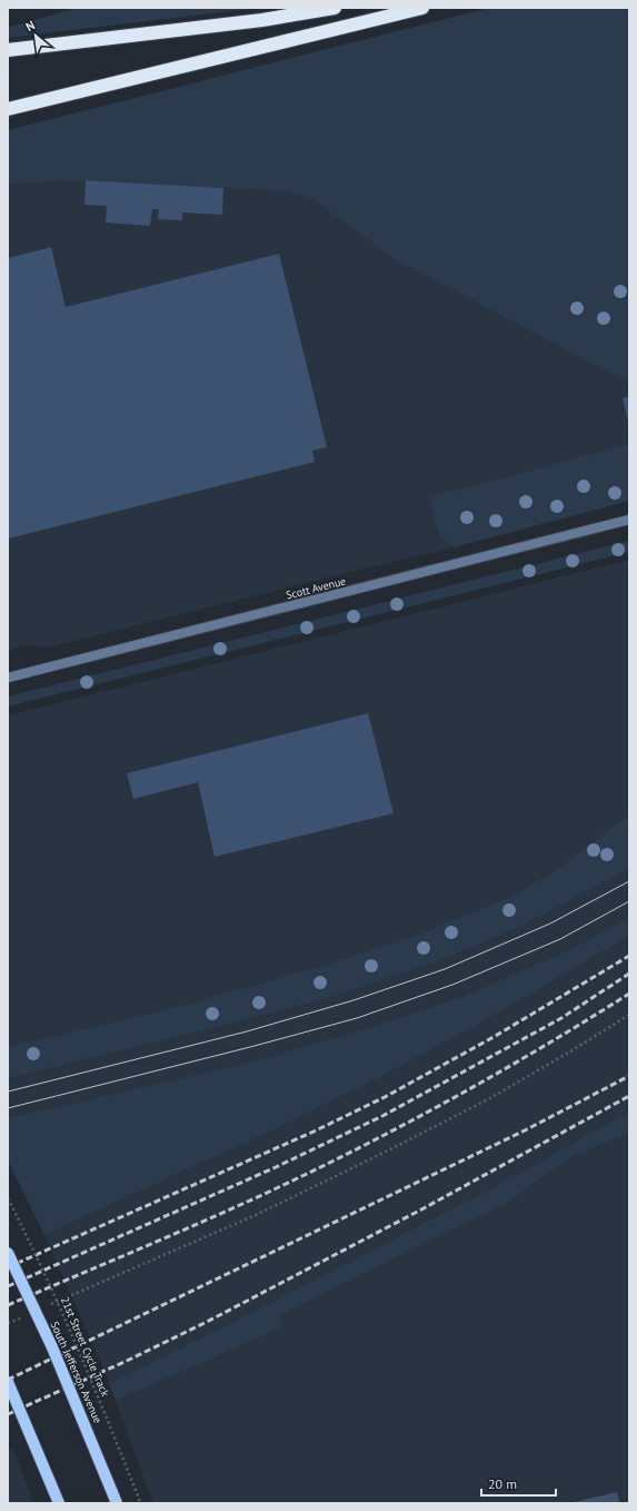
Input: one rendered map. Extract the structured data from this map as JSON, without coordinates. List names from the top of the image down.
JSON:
{
  "streets": {
    "main road": ["South Jefferson Avenue"],
    "street": ["Scott Avenue"],
    "path": ["21st Street Cycle Track"]
  },
  "scale_bar": "20 m",
  "north": "top left"
}
